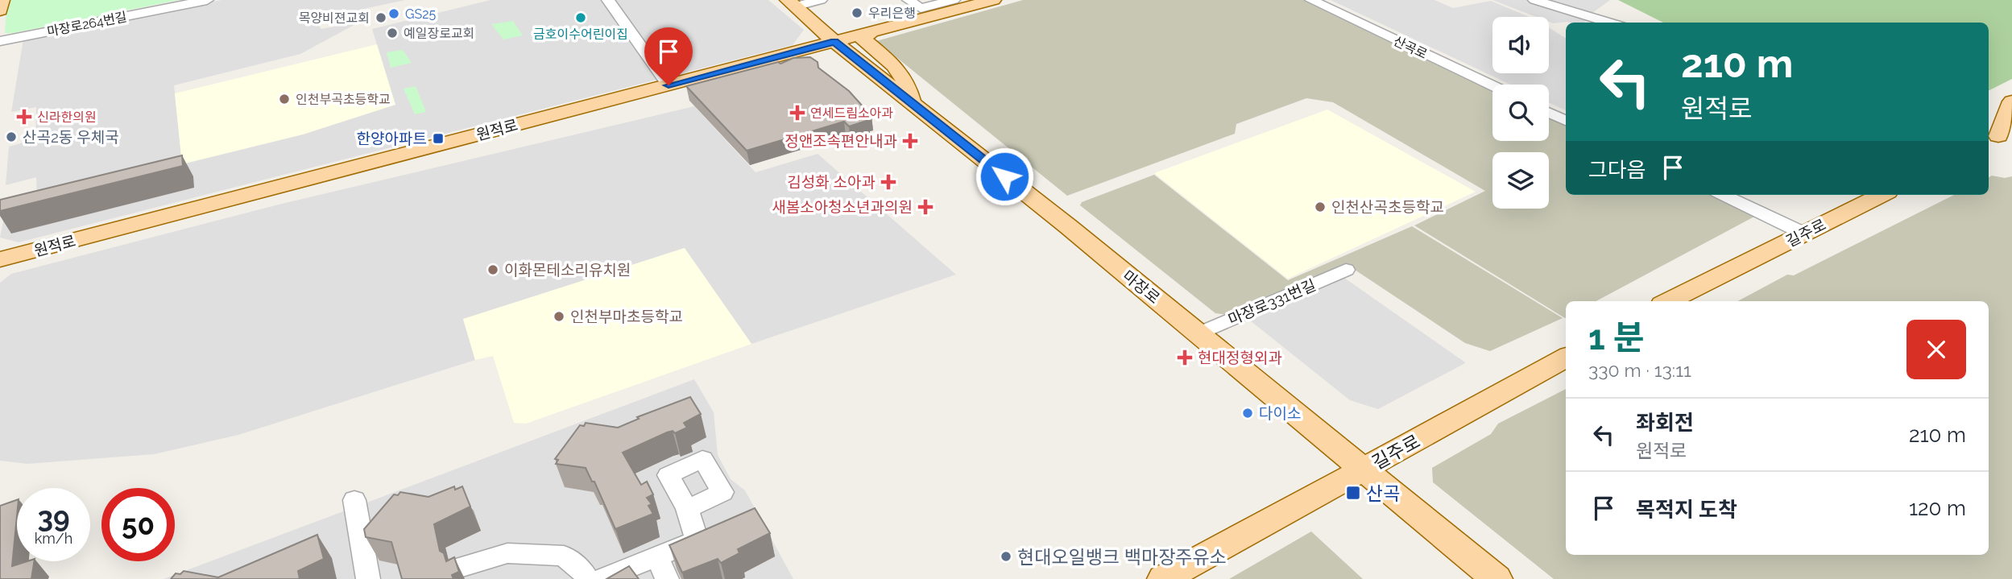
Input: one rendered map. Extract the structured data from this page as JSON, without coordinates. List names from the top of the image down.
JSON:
{
  "streets": {
    "main road": ["원적로", "길주로", "마장로"],
    "street": ["마장로264번길", "산곡로", "마장로331번길"]
  },
  "crossings": [
    ["원적로", "마장로"],
    ["길주로", "마장로"],
    ["마장로", "마장로331번길"]
  ],
  "places": {
    "other": [
      "우리은행",
      "GS25",
      "목양비젼교회",
      "금호이수어린이집",
      "예일장로교회",
      "인천부곡초등학교",
      "산곡2동 우체국",
      "인천산곡초등학교",
      "이화몬테소리유치원",
      "인천부마초등학교",
      "다이소",
      "현대오일뱅크 백마장주유소"
    ],
    "health": [
      "연세드림소아과",
      "신라한의원",
      "정앤조속편안내과",
      "김성화 소아과",
      "새봄소아청소년과의원",
      "현대정형외과"
    ],
    "transit": ["한양아파트", "산곡"]
  },
  "page": {
    "turn": ["210 m", "원적로"],
    "then": "그다음",
    "heading": ["1 분", "330 m · 13:11"],
    "list": [
      {
        "name": "좌회전",
        "note": "원적로",
        "value": "210 m"
      },
      {
        "name": "목적지 도착",
        "value": "120 m"
      }
    ],
    "speed": "39 km/h",
    "limit": "50"
  }
}
